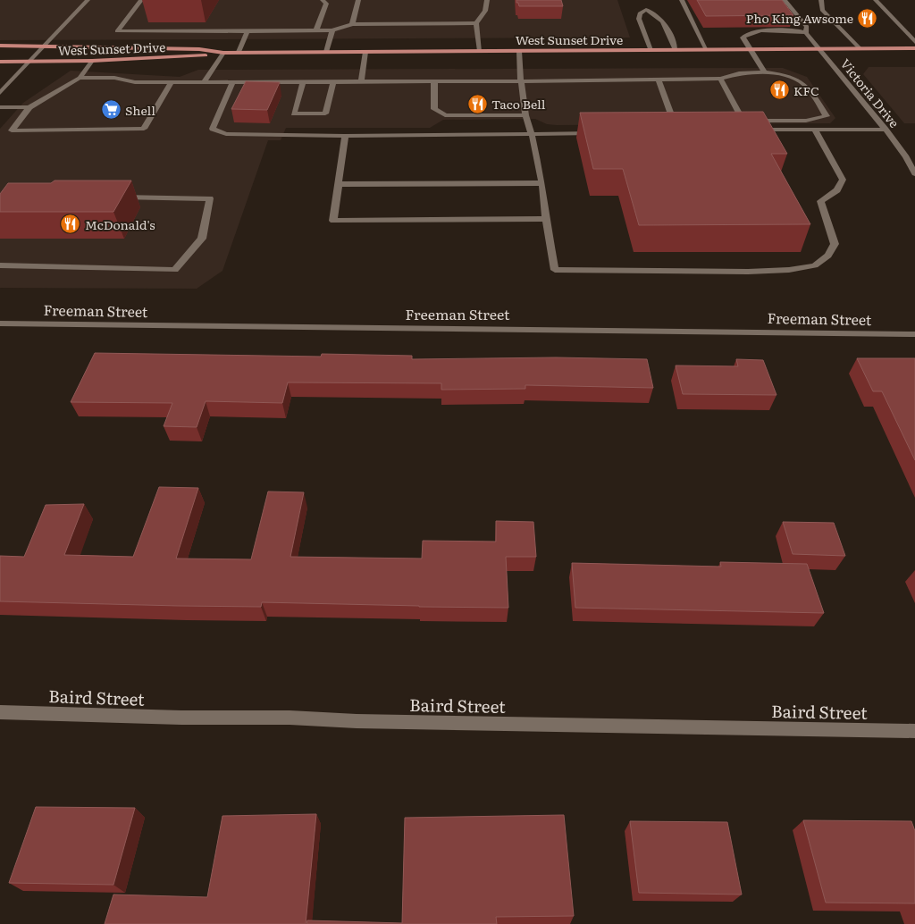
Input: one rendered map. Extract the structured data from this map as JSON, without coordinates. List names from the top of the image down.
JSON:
{
  "streets": {
    "main road": ["West Sunset Drive"],
    "street": ["Victoria Drive", "Freeman Street", "Baird Street"]
  },
  "crossings": [
    ["West Sunset Drive", "Victoria Drive"]
  ],
  "places": {
    "restaurant": [
      "Pho King Awsome",
      "KFC",
      "Taco Bell",
      "McDonald's"
    ],
    "supermarket": ["Shell"]
  }
}
